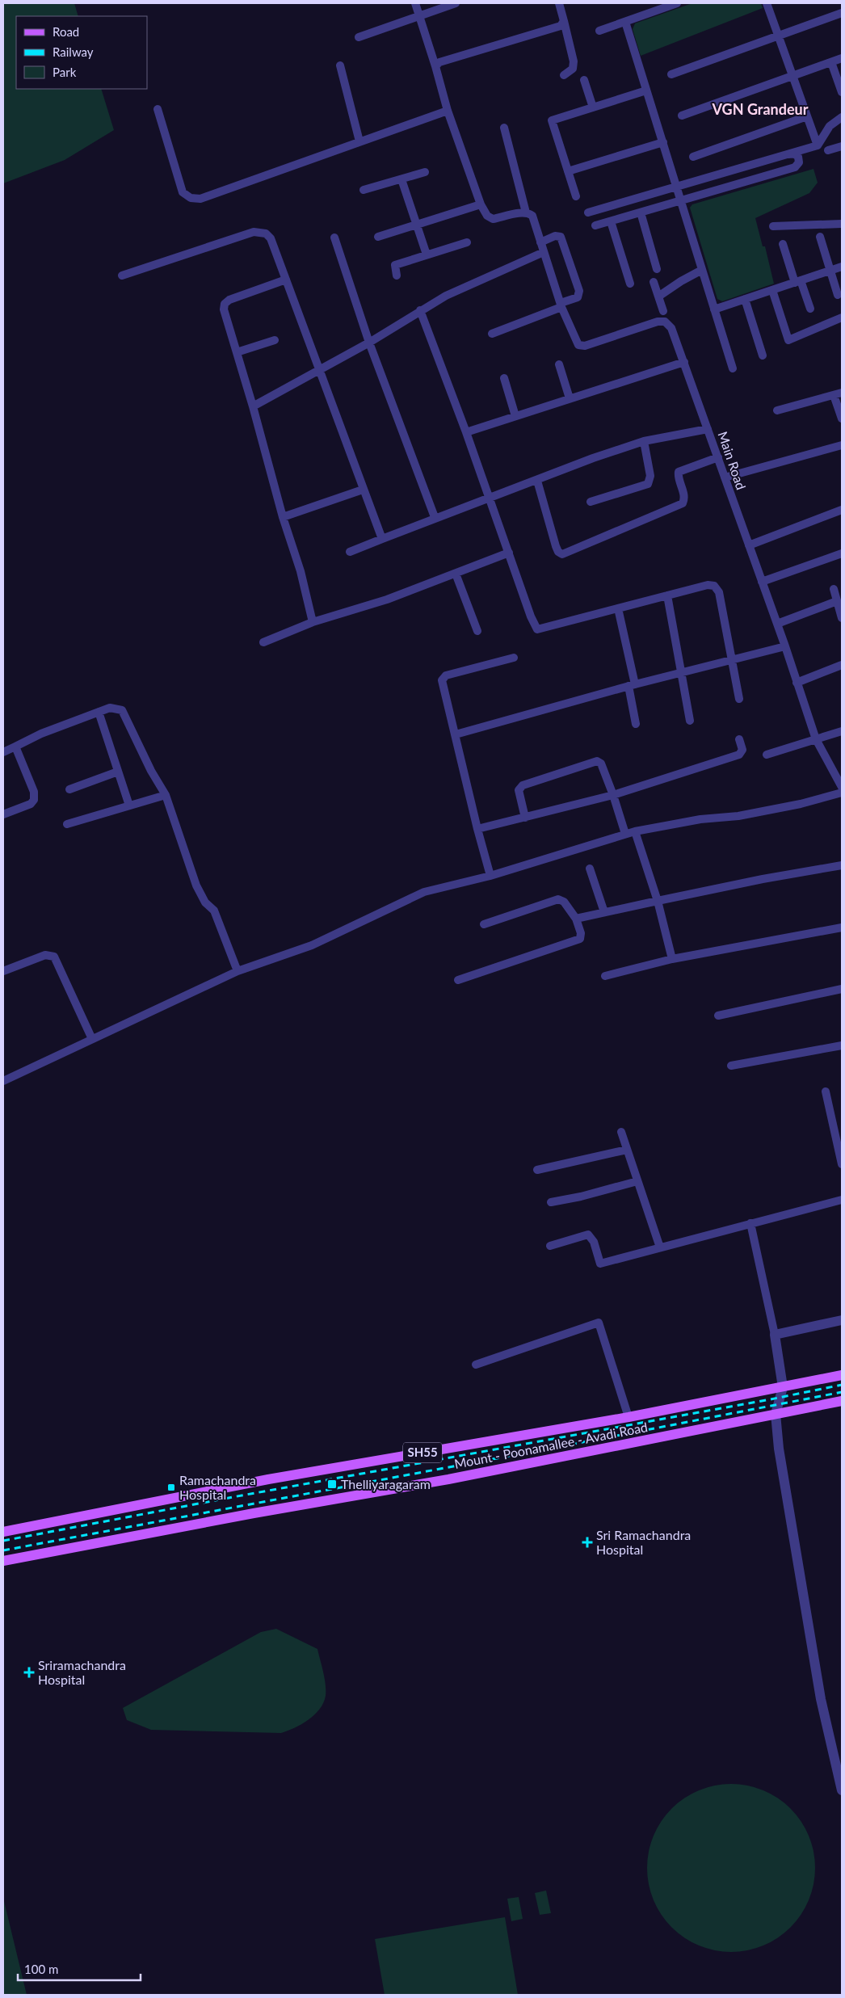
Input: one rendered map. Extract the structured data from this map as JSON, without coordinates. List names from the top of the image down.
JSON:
{
  "streets": {
    "main road": ["Mount - Poonamallee - Avadi Road", "SH55"],
    "street": ["Main Road"]
  },
  "districts": ["VGN Grandeur"],
  "places": {
    "transit": ["Thelliyaragaram", "Ramachandra Hospital"],
    "health": ["Sri Ramachandra Hospital", "Sriramachandra Hospital"]
  },
  "legend": ["Road", "Railway", "Park"],
  "scale_bar": "100 m"
}
